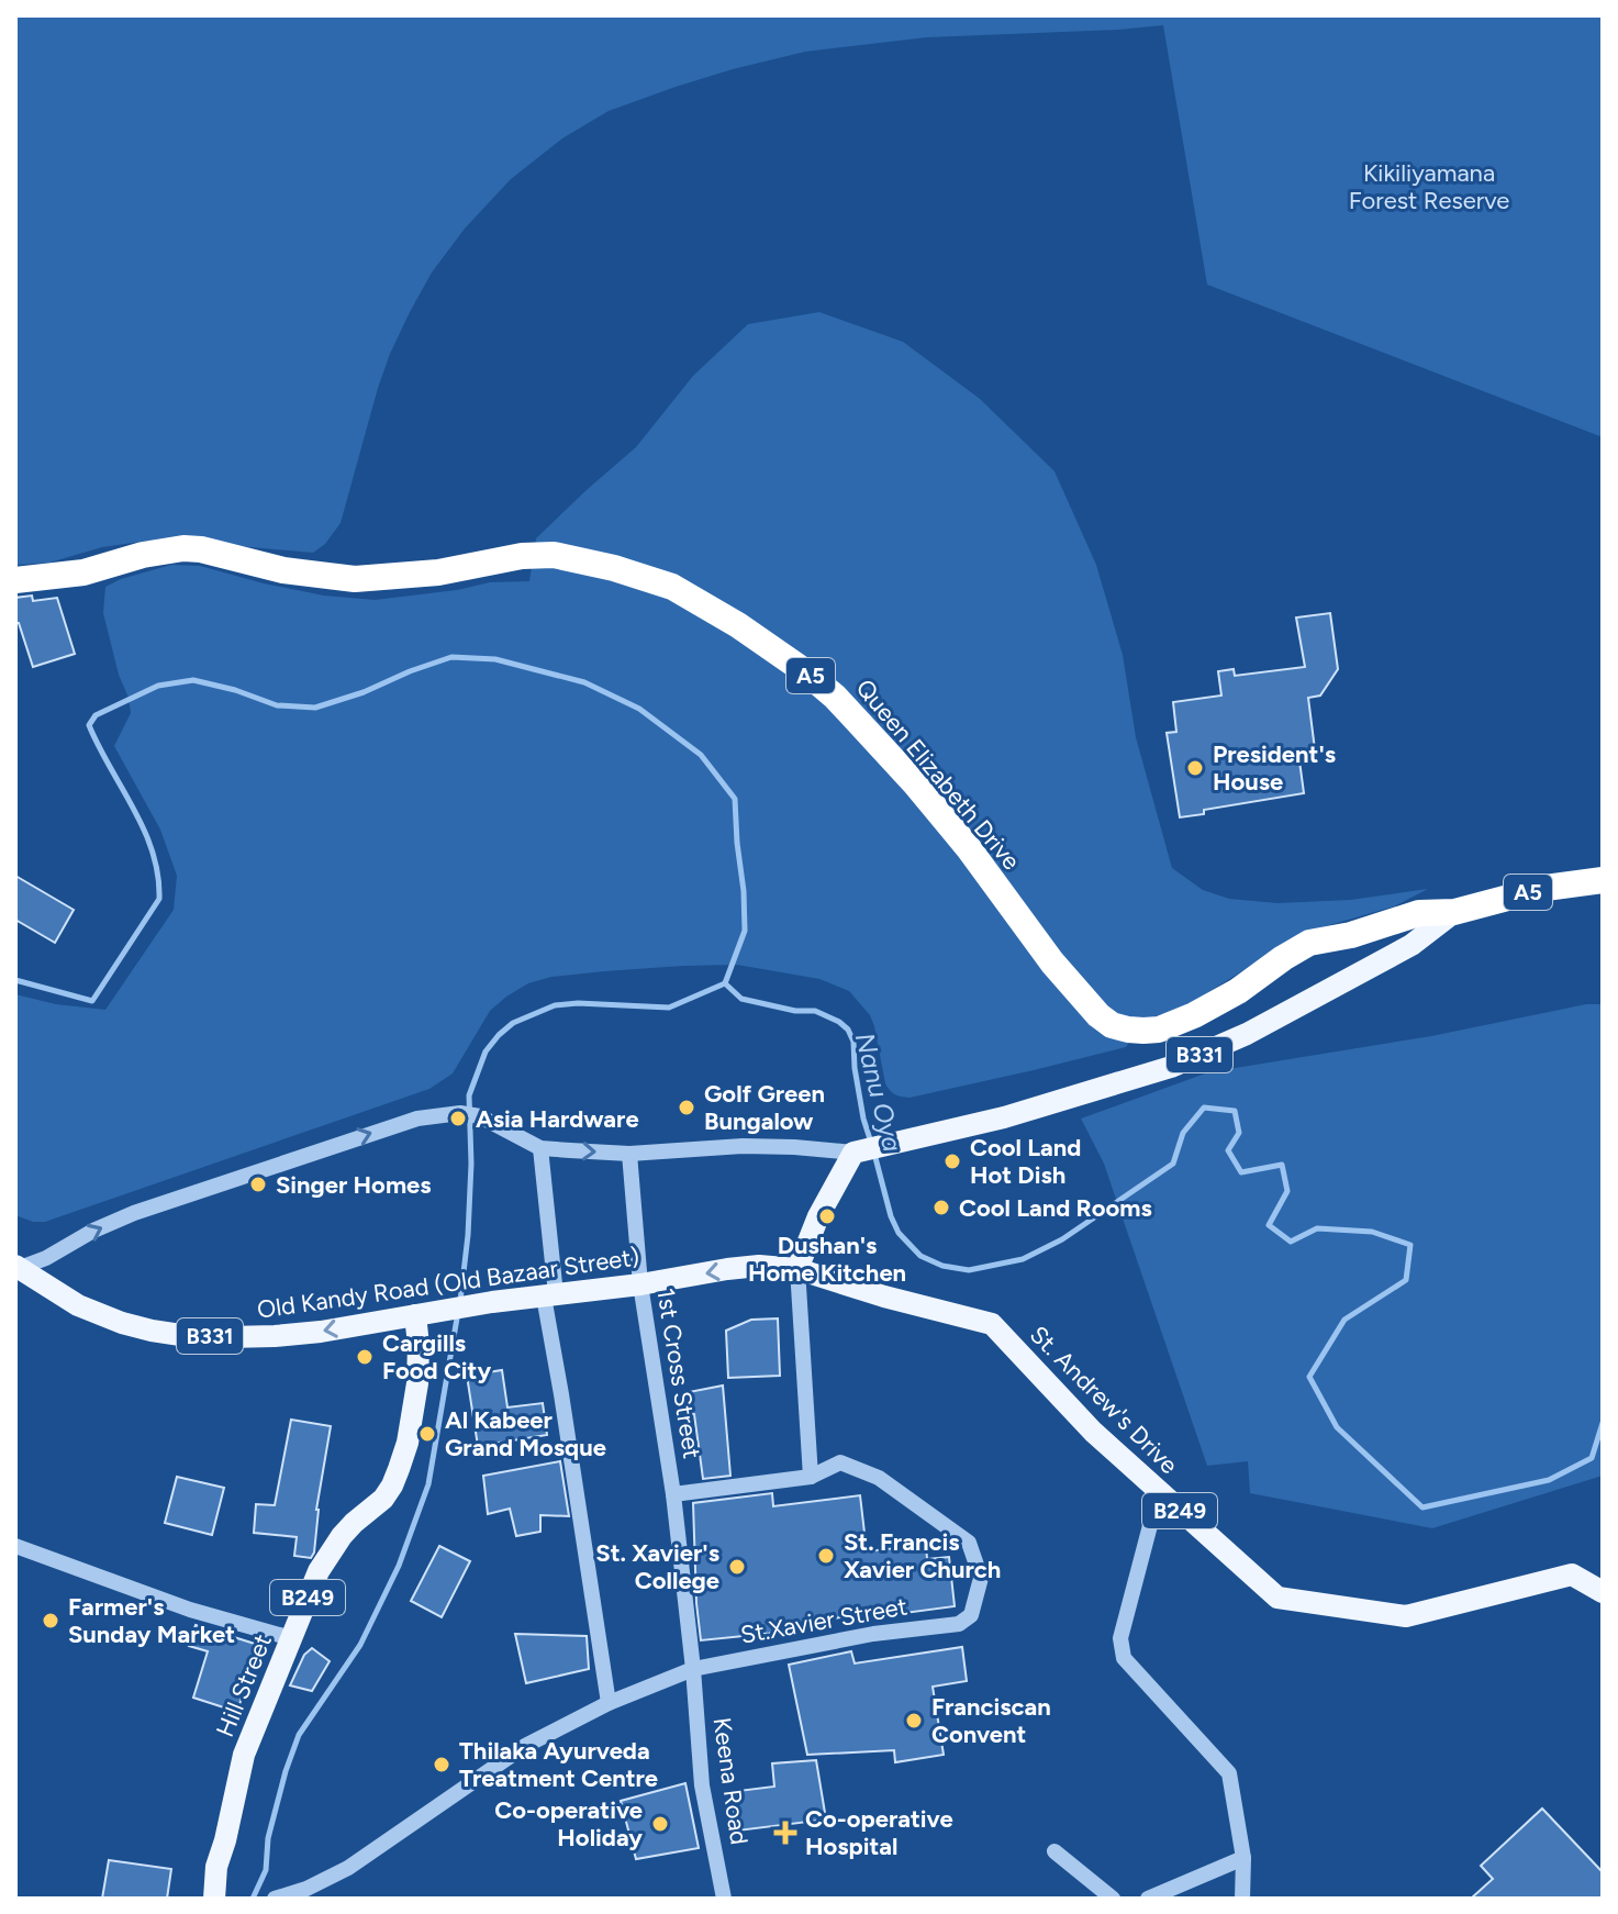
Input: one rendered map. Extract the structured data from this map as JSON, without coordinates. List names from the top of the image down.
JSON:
{
  "streets": {
    "highway": ["A5", "Queen Elizabeth Drive"],
    "main road": [
      "B331",
      "Old Kandy Road (Old Bazaar Street)",
      "St. Andrew's Drive",
      "B249",
      "Hill Street"
    ],
    "street": ["1st Cross Street", "St.Xavier Street", "Keena Road"]
  },
  "crossings": [
    ["A5", "Queen Elizabeth Drive"],
    ["A5", "B331"],
    ["Queen Elizabeth Drive", "B331"],
    ["Old Kandy Road (Old Bazaar Street)", "1st Cross Street"],
    ["Old Kandy Road (Old Bazaar Street)", "St. Andrew's Drive"],
    ["Old Kandy Road (Old Bazaar Street)", "Hill Street"],
    ["1st Cross Street", "St.Xavier Street"],
    ["1st Cross Street", "Keena Road"],
    ["St.Xavier Street", "Keena Road"]
  ],
  "one_way": ["Old Kandy Road (Old Bazaar Street)"],
  "water": ["Nanu Oya"],
  "parks": ["Kikiliyamana Forest Reserve"],
  "places": {
    "other": [
      "President's House",
      "Golf Green Bungalow",
      "Asia Hardware",
      "Cool Land Hot Dish",
      "Singer Homes",
      "Cool Land Rooms",
      "Dushan's Home Kitchen",
      "Cargills Food City",
      "Al Kabeer Grand Mosque",
      "St. Francis Xavier Church",
      "St. Xavier's College",
      "Farmer's Sunday Market",
      "Franciscan Convent",
      "Thilaka Ayurveda Treatment Centre",
      "Co-operative Holiday"
    ],
    "health": ["Co-operative Hospital"]
  }
}
